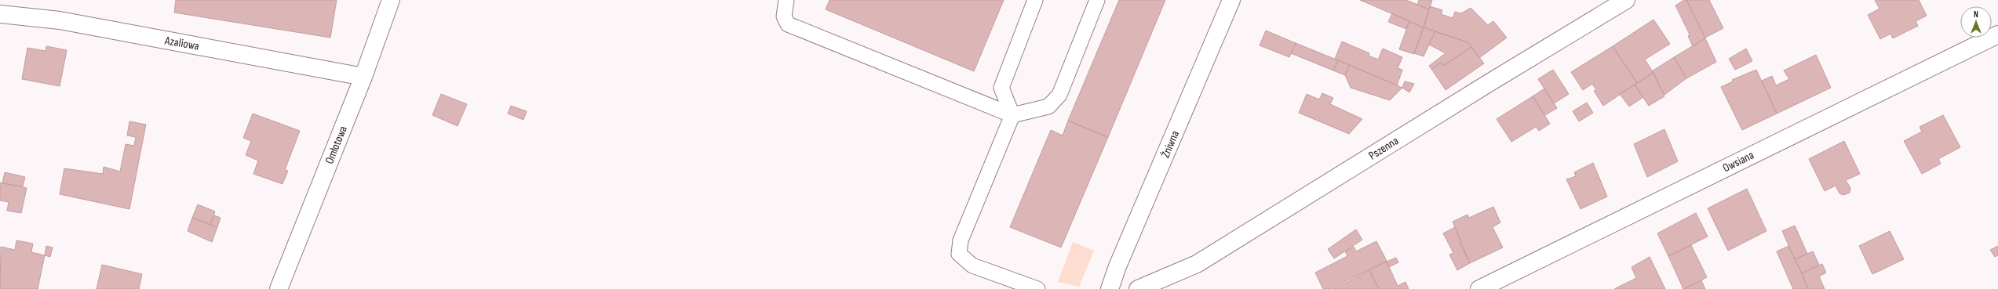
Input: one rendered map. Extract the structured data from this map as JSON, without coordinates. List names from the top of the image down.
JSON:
{
  "streets": {
    "street": [
      "Azaliowa",
      "Żniwna",
      "Omłotowa",
      "Pszenna",
      "Owsiana"
    ]
  },
  "crossings": [
    ["Azaliowa", "Omłotowa"]
  ],
  "north": "top"
}
